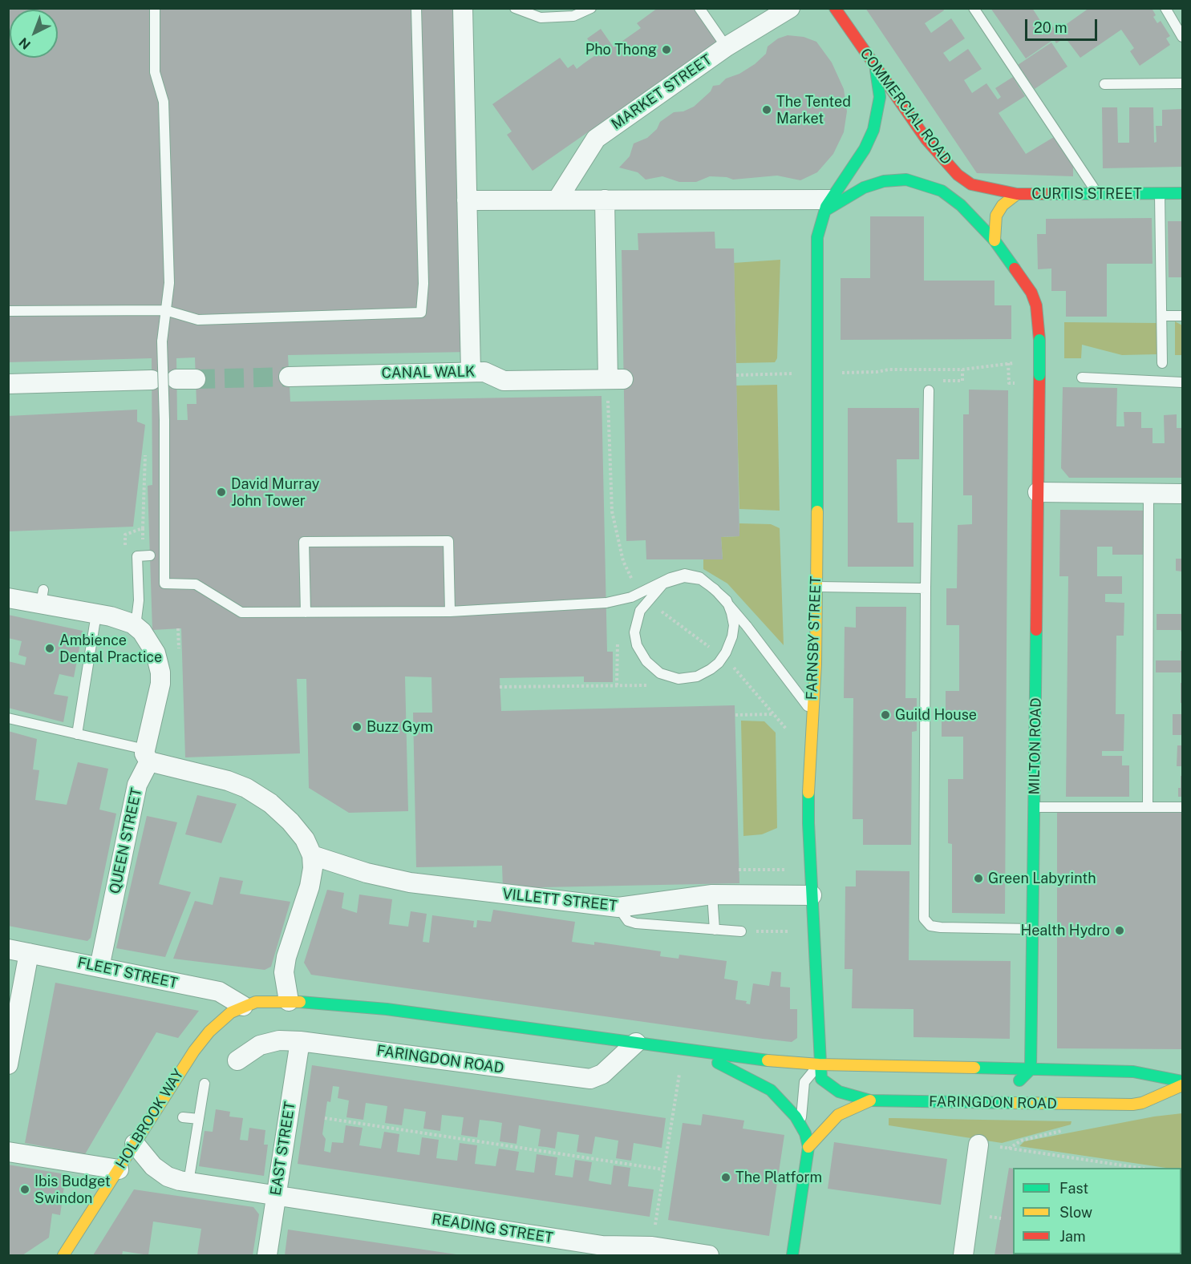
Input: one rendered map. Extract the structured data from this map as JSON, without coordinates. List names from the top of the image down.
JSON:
{
  "streets": {
    "street": [
      "MARKET STREET",
      "COMMERCIAL ROAD",
      "CURTIS STREET",
      "CANAL WALK",
      "FARNSBY STREET",
      "MILTON ROAD",
      "QUEEN STREET",
      "VILLETT STREET",
      "FLEET STREET",
      "FARINGDON ROAD",
      "HOLBROOK WAY",
      "EAST STREET",
      "READING STREET"
    ]
  },
  "crossings": [
    ["COMMERCIAL ROAD", "CURTIS STREET"],
    ["COMMERCIAL ROAD", "FARNSBY STREET"],
    ["CURTIS STREET", "MILTON ROAD"],
    ["FARNSBY STREET", "VILLETT STREET"],
    ["FARNSBY STREET", "FARINGDON ROAD"],
    ["QUEEN STREET", "FLEET STREET"],
    ["FLEET STREET", "HOLBROOK WAY"],
    ["FARINGDON ROAD", "EAST STREET"],
    ["HOLBROOK WAY", "READING STREET"],
    ["EAST STREET", "READING STREET"]
  ],
  "places": [
    "Pho Thong",
    "The Tented Market",
    "David Murray John Tower",
    "Ambience Dental Practice",
    "Guild House",
    "Buzz Gym",
    "Green Labyrinth",
    "Health Hydro",
    "The Platform",
    "Ibis Budget Swindon"
  ],
  "legend": ["Fast", "Slow", "Jam"],
  "scale_bar": "20 m",
  "north": "bottom left"
}
